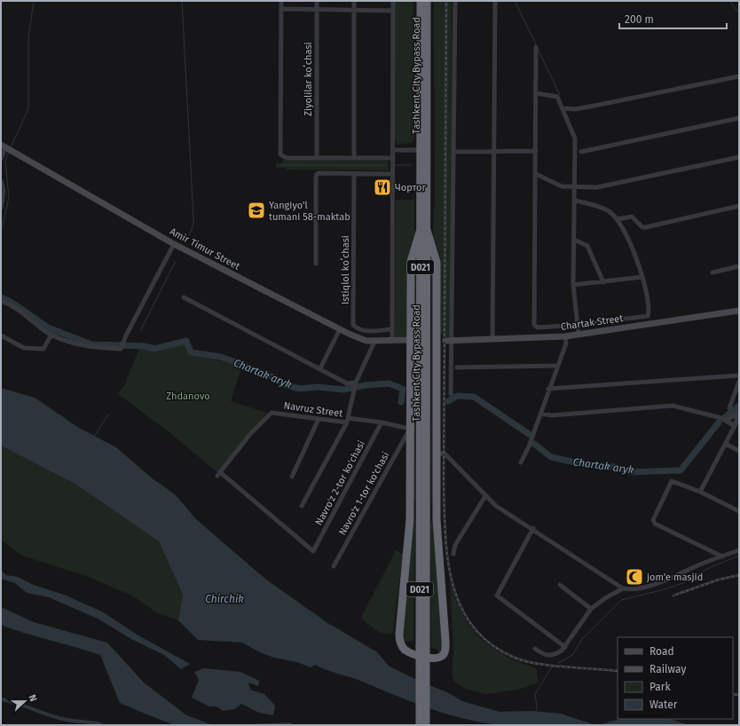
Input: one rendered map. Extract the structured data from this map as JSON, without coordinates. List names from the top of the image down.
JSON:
{
  "streets": {
    "highway": ["Tashkent City Bypass Road", "D021"],
    "main road": ["Amir Timur Street", "Chartak Street"],
    "street": [
      "Ziyolilar koʻchasi",
      "Istiqlol koʻchasi",
      "Navruz Street",
      "Navro'z 2-tor ko'chasi",
      "Navro'z 1-tor ko'chasi"
    ]
  },
  "crossings": [
    ["Navruz Street", "Navro'z 2-tor ko'chasi"],
    ["Navruz Street", "Navro'z 1-tor ko'chasi"]
  ],
  "water": ["Chartak aryk", "Chirchik"],
  "parks": ["Zhdanovo"],
  "places": {
    "restaurant": ["Чортог"],
    "school or university": ["Yangiyo'l tumani 58-maktab"],
    "mosque": ["jom'e masjid"]
  },
  "legend": [
    "Road",
    "Railway",
    "Park",
    "Water"
  ],
  "scale_bar": "200 m",
  "north": "right"
}
